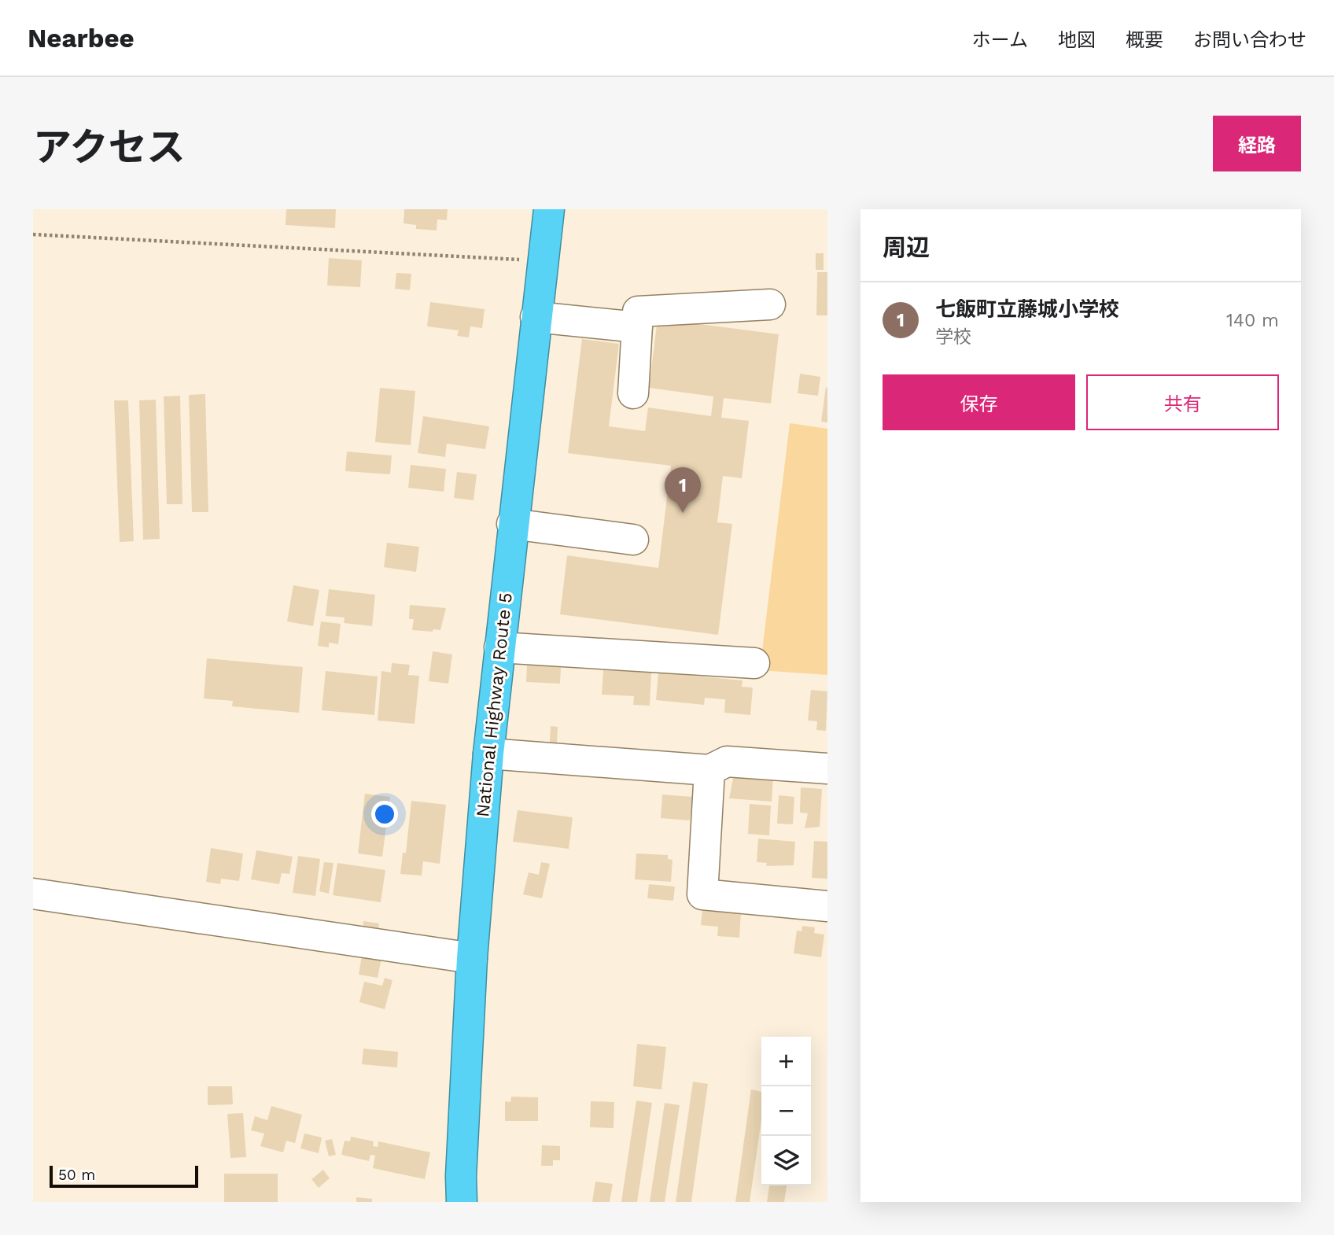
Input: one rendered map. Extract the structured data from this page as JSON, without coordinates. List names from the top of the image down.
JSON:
{
  "streets": {
    "highway": ["National Highway Route 5"]
  },
  "scale_bar": "50 m",
  "page": {
    "header": "Nearbee",
    "nav": [
      "ホーム",
      "地図",
      "概要",
      "お問い合わせ"
    ],
    "title": "アクセス",
    "buttons": [
      "経路",
      ["保存", "共有"]
    ],
    "heading": "周辺",
    "list": [
      {
        "mark": "1",
        "name": "七飯町立藤城小学校",
        "note": "学校",
        "value": "140 m"
      }
    ],
    "pins": "1",
    "map_buttons": ["+", "−"],
    "scale": "50 m"
  }
}
